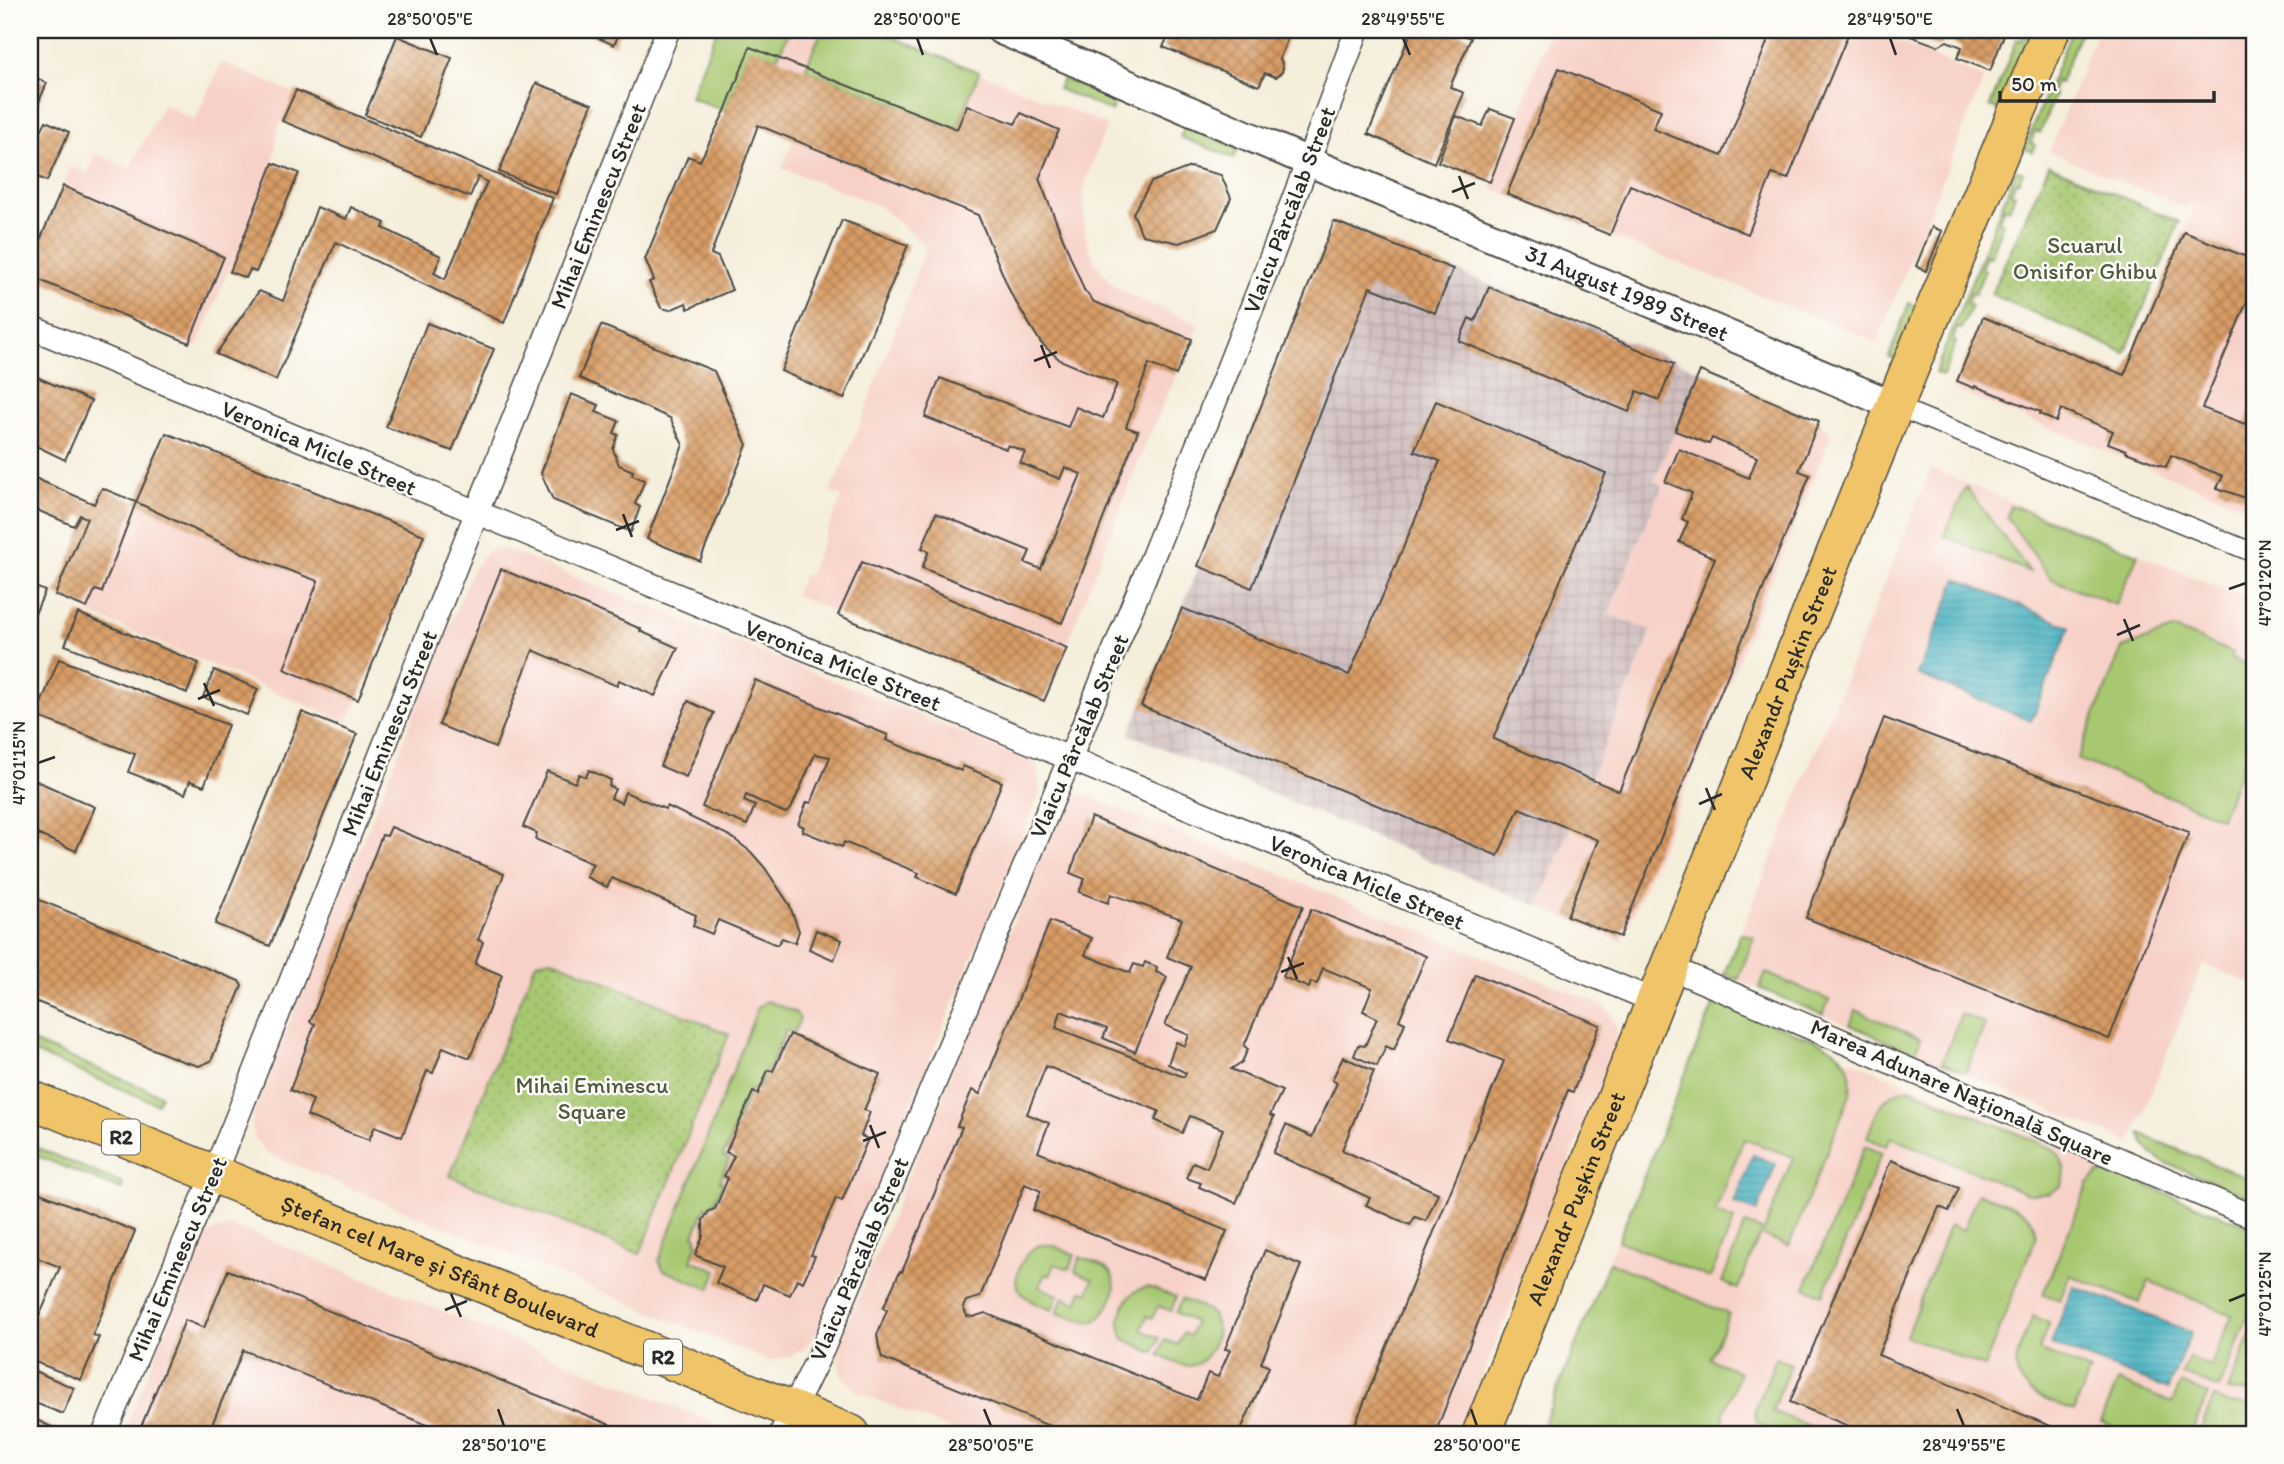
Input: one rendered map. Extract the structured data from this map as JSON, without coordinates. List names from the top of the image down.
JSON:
{
  "streets": {
    "main road": ["Alexandr Pușkin Street", "R2", "Ștefan cel Mare și Sfânt Boulevard"],
    "street": [
      "Mihai Eminescu Street",
      "Vlaicu Pârcălab Street",
      "31 August 1989 Street",
      "Veronica Micle Street",
      "Marea Adunare Națională Square"
    ]
  },
  "crossings": [
    ["Mihai Eminescu Street", "Veronica Micle Street"],
    ["Mihai Eminescu Street", "Ștefan cel Mare și Sfânt Boulevard"],
    ["Vlaicu Pârcălab Street", "31 August 1989 Street"],
    ["Vlaicu Pârcălab Street", "Veronica Micle Street"],
    ["Vlaicu Pârcălab Street", "Ștefan cel Mare și Sfânt Boulevard"],
    ["31 August 1989 Street", "Alexandr Pușkin Street"],
    ["Veronica Micle Street", "Alexandr Pușkin Street"],
    ["Alexandr Pușkin Street", "Marea Adunare Națională Square"]
  ],
  "parks": ["Scuarul Onisifor Ghibu", "Mihai Eminescu Square"],
  "scale_bar": "50 m",
  "coordinates": [
    "28°50'05\"E",
    "28°50'00\"E",
    "28°49'55\"E",
    "28°49'50\"E",
    "47°01'20\"N",
    "47°01'15\"N",
    "47°01'25\"N",
    "28°50'10\"E"
  ]
}
